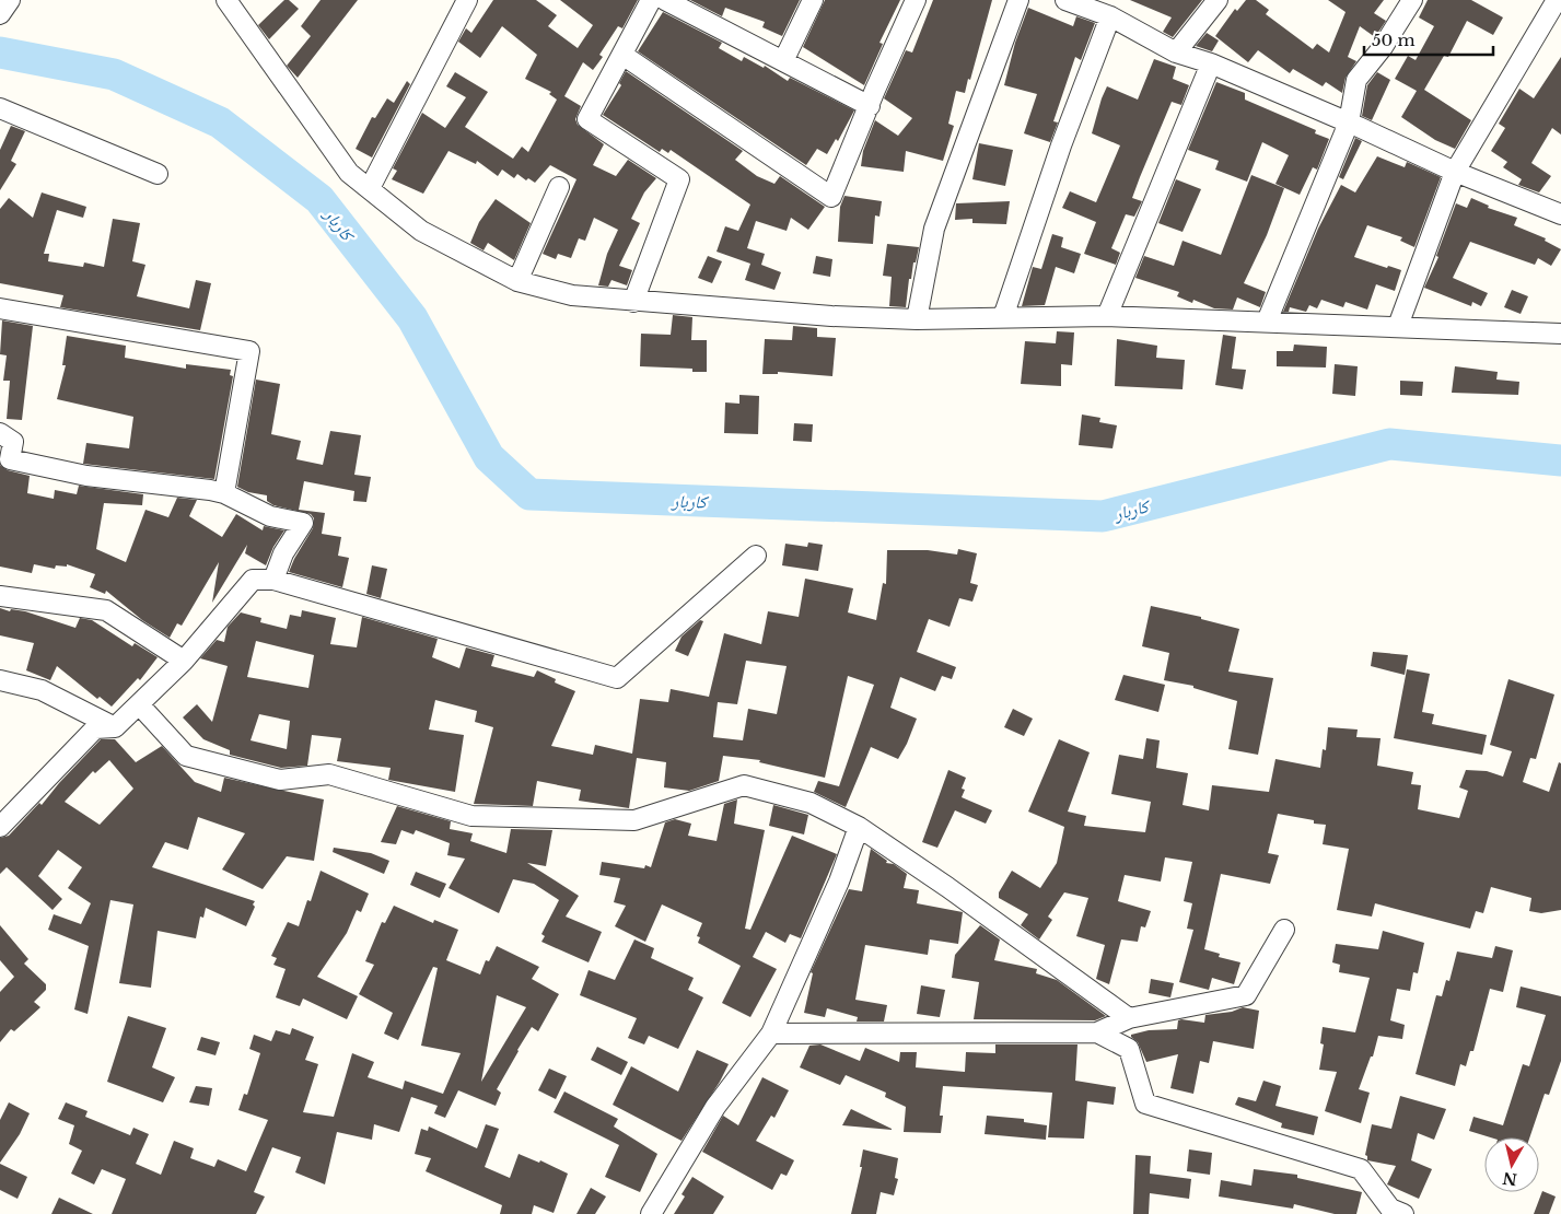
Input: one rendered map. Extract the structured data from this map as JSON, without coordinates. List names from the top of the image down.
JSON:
{
  "water": ["کاربار"],
  "scale_bar": "50 m",
  "north": "bottom"
}
